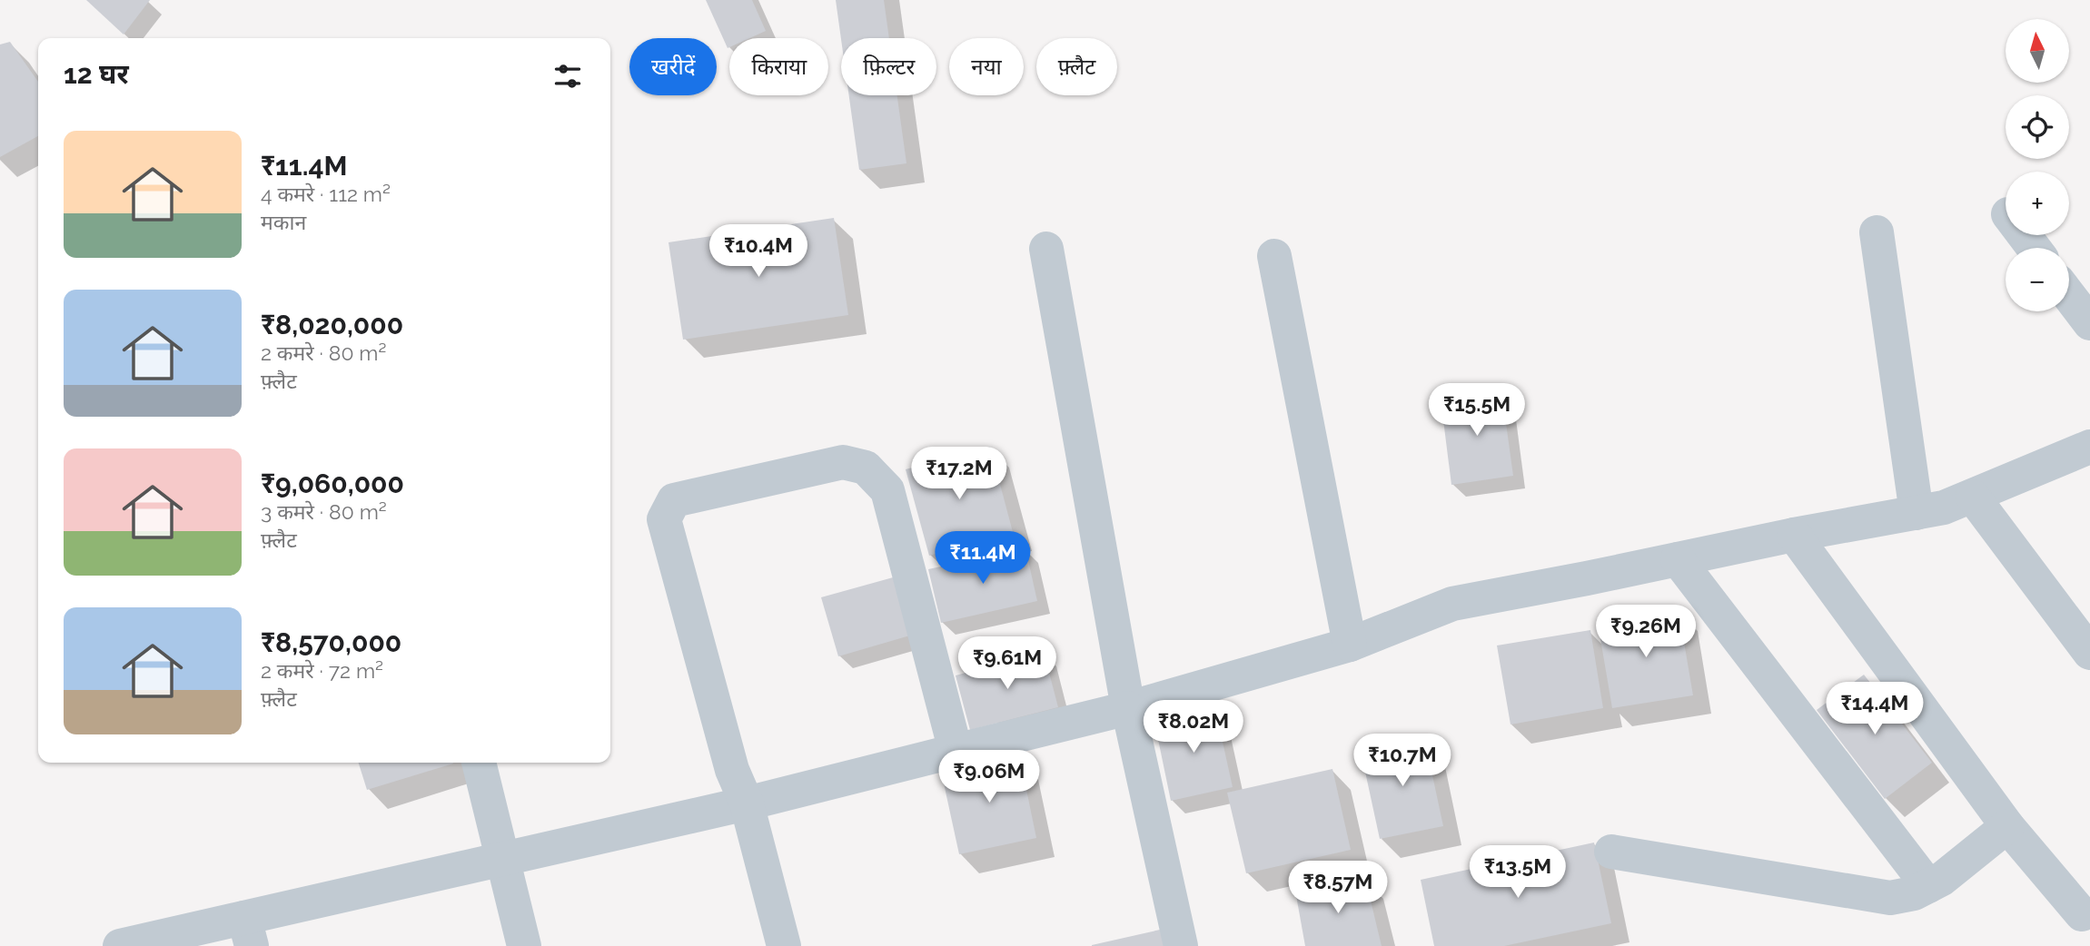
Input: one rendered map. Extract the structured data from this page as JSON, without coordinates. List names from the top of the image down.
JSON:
{
  "north": "top",
  "page": {
    "map_buttons": ["+", "−"],
    "chip": [
      "खरीदें",
      "किराया",
      "फ़िल्टर",
      "नया",
      "फ़्लैट"
    ],
    "heading": "12 घर",
    "list": [
      {
        "name": "₹11.4M",
        "note": "4 कमरे · 112 m² · मकान"
      },
      {
        "name": "₹8,020,000",
        "note": "2 कमरे · 80 m² · फ़्लैट"
      },
      {
        "name": "₹9,060,000",
        "note": "3 कमरे · 80 m² · फ़्लैट"
      },
      {
        "name": "₹8,570,000",
        "note": "2 कमरे · 72 m² · फ़्लैट"
      }
    ],
    "price": [
      "₹10.4M",
      "₹15.5M",
      "₹17.2M",
      "₹11.4M",
      "₹9.26M",
      "₹9.61M",
      "₹14.4M",
      "₹8.02M",
      "₹10.7M",
      "₹9.06M",
      "₹13.5M",
      "₹8.57M"
    ]
  }
}
